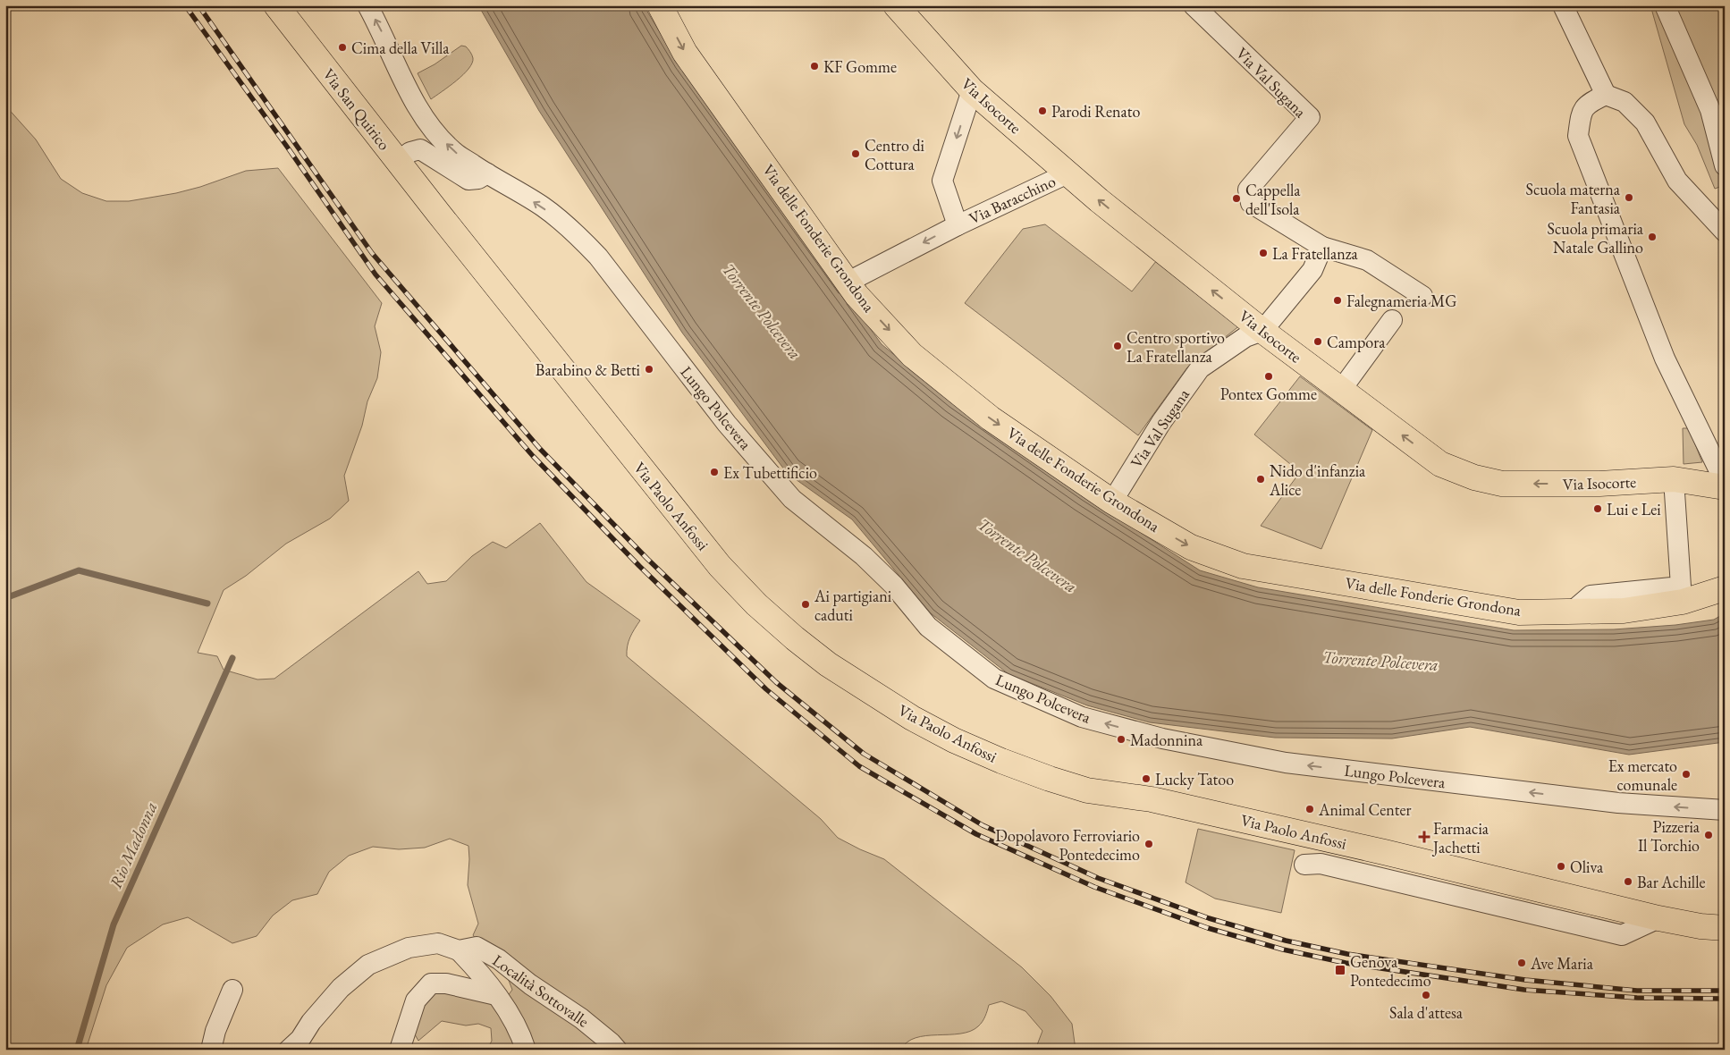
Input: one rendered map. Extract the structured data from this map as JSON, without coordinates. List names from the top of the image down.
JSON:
{
  "streets": {
    "main road": [
      "Via Isocorte",
      "Via San Quirico",
      "Via delle Fonderie Grondona",
      "Via Paolo Anfossi"
    ],
    "street": [
      "Via Val Sugana",
      "Via Baracchino",
      "Lungo Polcevera",
      "Località Sottovalle"
    ]
  },
  "crossings": [
    ["Via Val Sugana", "Via Isocorte"],
    ["Via Val Sugana", "Via delle Fonderie Grondona"],
    ["Via Isocorte", "Via Baracchino"],
    ["Via San Quirico", "Via Paolo Anfossi"],
    ["Via Baracchino", "Via delle Fonderie Grondona"]
  ],
  "one_way": [
    "Via Isocorte",
    "Via Baracchino",
    "Via delle Fonderie Grondona",
    "Lungo Polcevera"
  ],
  "water": ["Torrente Polcevera", "Rio Madonna"],
  "places": {
    "other": [
      "Cima della Villa",
      "KF Gomme",
      "Parodi Renato",
      "Centro di Cottura",
      "Scuola materna Fantasia",
      "Cappella dell'Isola",
      "Scuola primaria Natale Gallino",
      "La Fratellanza",
      "Falegnameria MG",
      "Campora",
      "Centro sportivo La Fratellanza",
      "Barabino & Betti",
      "Pontex Gomme",
      "Ex Tubettificio",
      "Nido d'infanzia Alice",
      "Lui e Lei",
      "Ai partigiani caduti",
      "Madonnina",
      "Ex mercato comunale",
      "Lucky Tatoo",
      "Animal Center",
      "Pizzeria Il Torchio",
      "Dopolavoro Ferroviario Pontedecimo",
      "Oliva",
      "Bar Achille",
      "Ave Maria",
      "Sala d'attesa"
    ],
    "health": ["Farmacia Jachetti"],
    "transit": ["Genova Pontedecimo"]
  }
}
